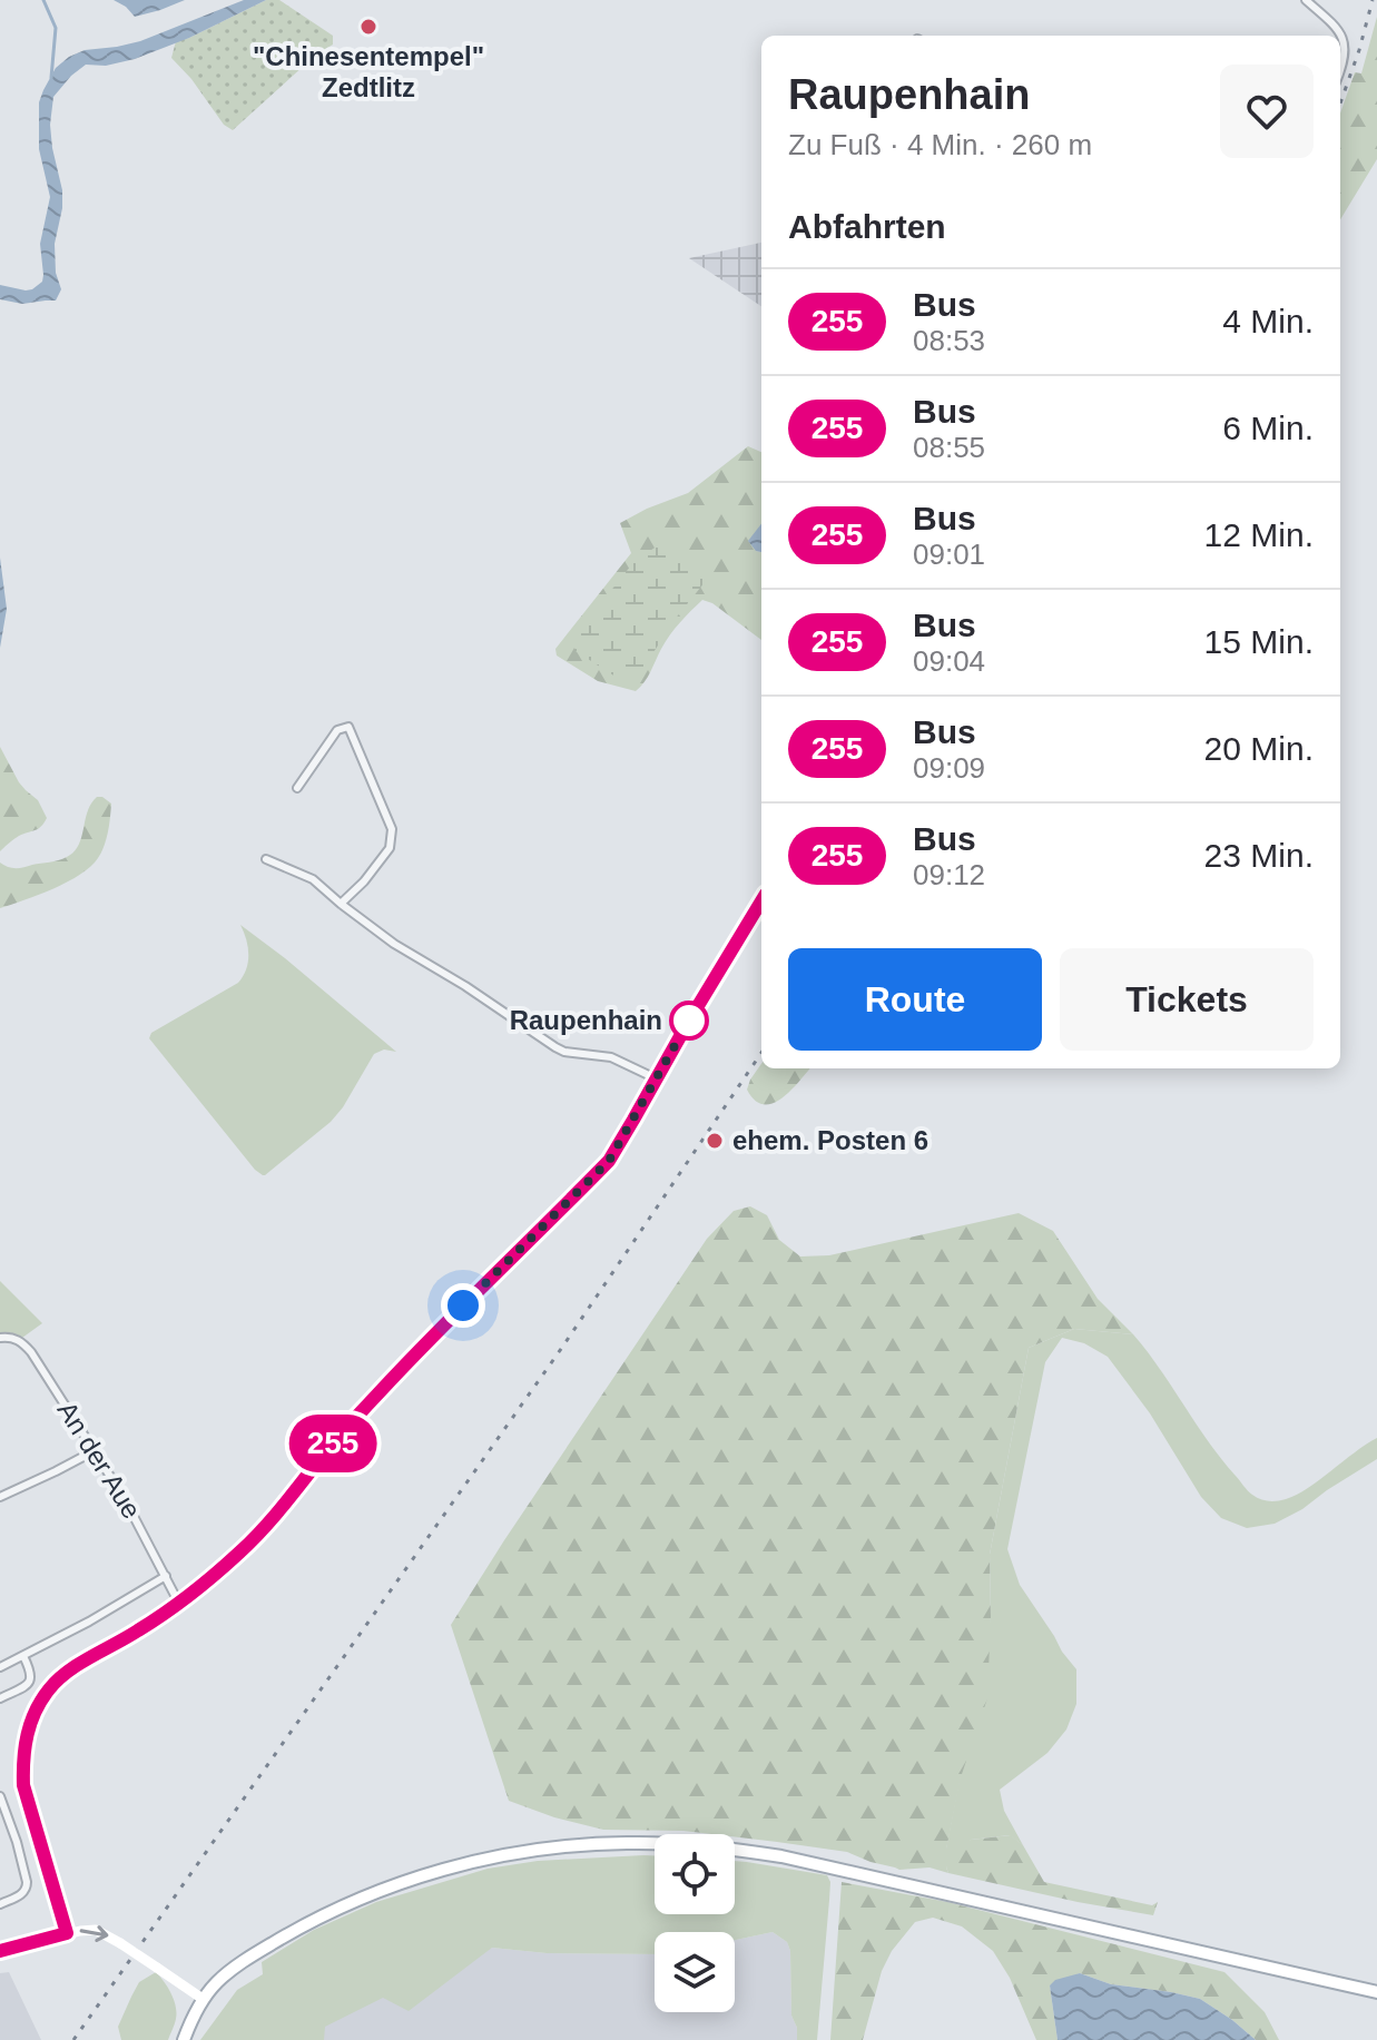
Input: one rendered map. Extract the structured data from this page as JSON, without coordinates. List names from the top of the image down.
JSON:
{
  "streets": {
    "street": ["An der Aue"]
  },
  "places": ["\"Chinesentempel\" Zedtlitz", "Raupenhain", "ehem. Posten 6"],
  "lines": ["bus line 255"],
  "page": {
    "on_map": "255",
    "heading": [
      ["Raupenhain", "Zu Fuß · 4 Min. · 260 m"],
      "Abfahrten"
    ],
    "list": [
      {
        "mark": "255",
        "name": "Bus",
        "note": "08:53",
        "value": "4 Min."
      },
      {
        "mark": "255",
        "name": "Bus",
        "note": "08:55",
        "value": "6 Min."
      },
      {
        "mark": "255",
        "name": "Bus",
        "note": "09:01",
        "value": "12 Min."
      },
      {
        "mark": "255",
        "name": "Bus",
        "note": "09:04",
        "value": "15 Min."
      },
      {
        "mark": "255",
        "name": "Bus",
        "note": "09:09",
        "value": "20 Min."
      },
      {
        "mark": "255",
        "name": "Bus",
        "note": "09:12",
        "value": "23 Min."
      }
    ],
    "buttons": ["Route", "Tickets"]
  }
}
